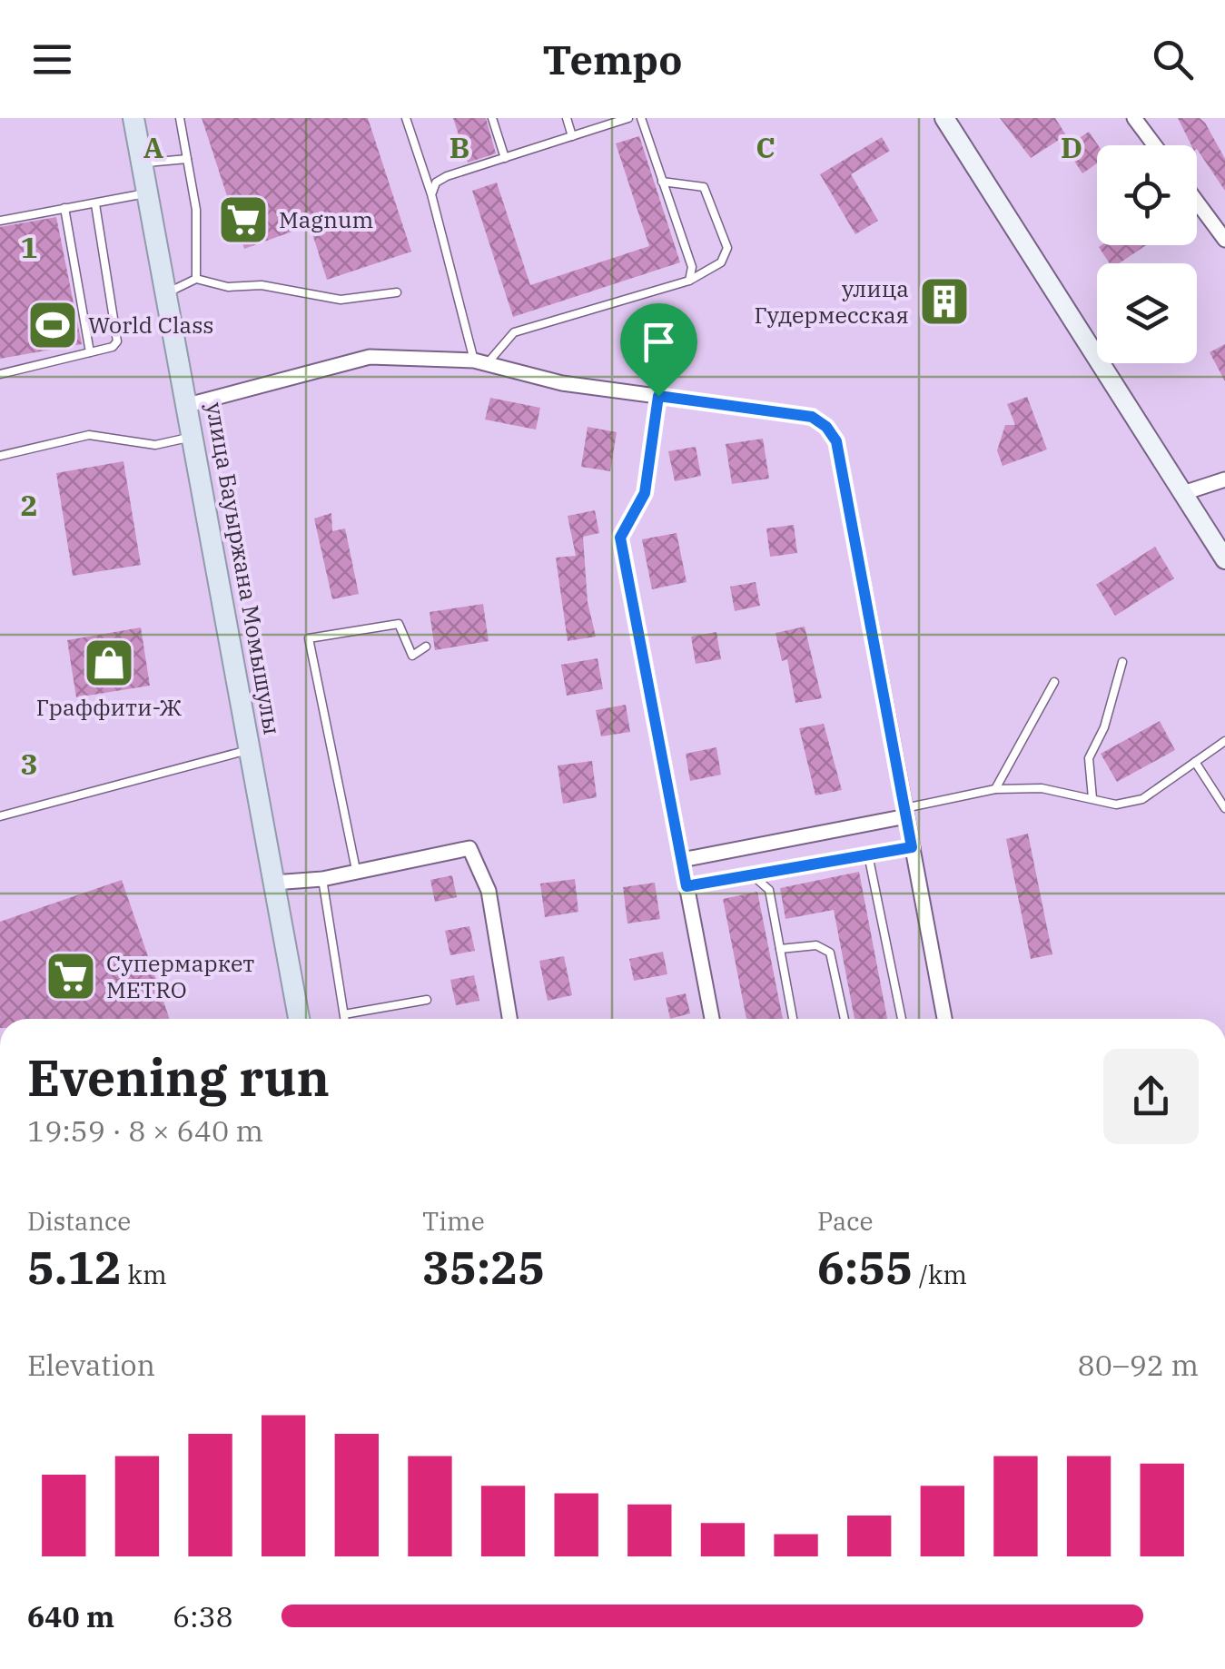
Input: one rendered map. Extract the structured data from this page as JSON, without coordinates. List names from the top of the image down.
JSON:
{
  "streets": {
    "main road": ["улица Бауыржана Момышулы"]
  },
  "places": {
    "supermarket": ["Magnum", "Супермаркет METRO"],
    "building": ["улица Гудермесская"],
    "sports": ["World Class"],
    "shop": ["Граффити-Ж"]
  },
  "page": {
    "header": "Tempo",
    "heading": ["Evening run", "19:59 · 8 × 640 m"],
    "stats": [
      ["Distance", "5.12 km"],
      ["Time", "35:25"],
      ["Pace", "6:55 /km"]
    ],
    "chart": ["Elevation", "80–92 m"],
    "list": [
      {
        "name": "640 m",
        "note": "6:38"
      }
    ]
  },
  "grid": {
    "columns": [
      "A",
      "B",
      "C",
      "D"
    ],
    "rows": ["1", "2", "3"]
  }
}
